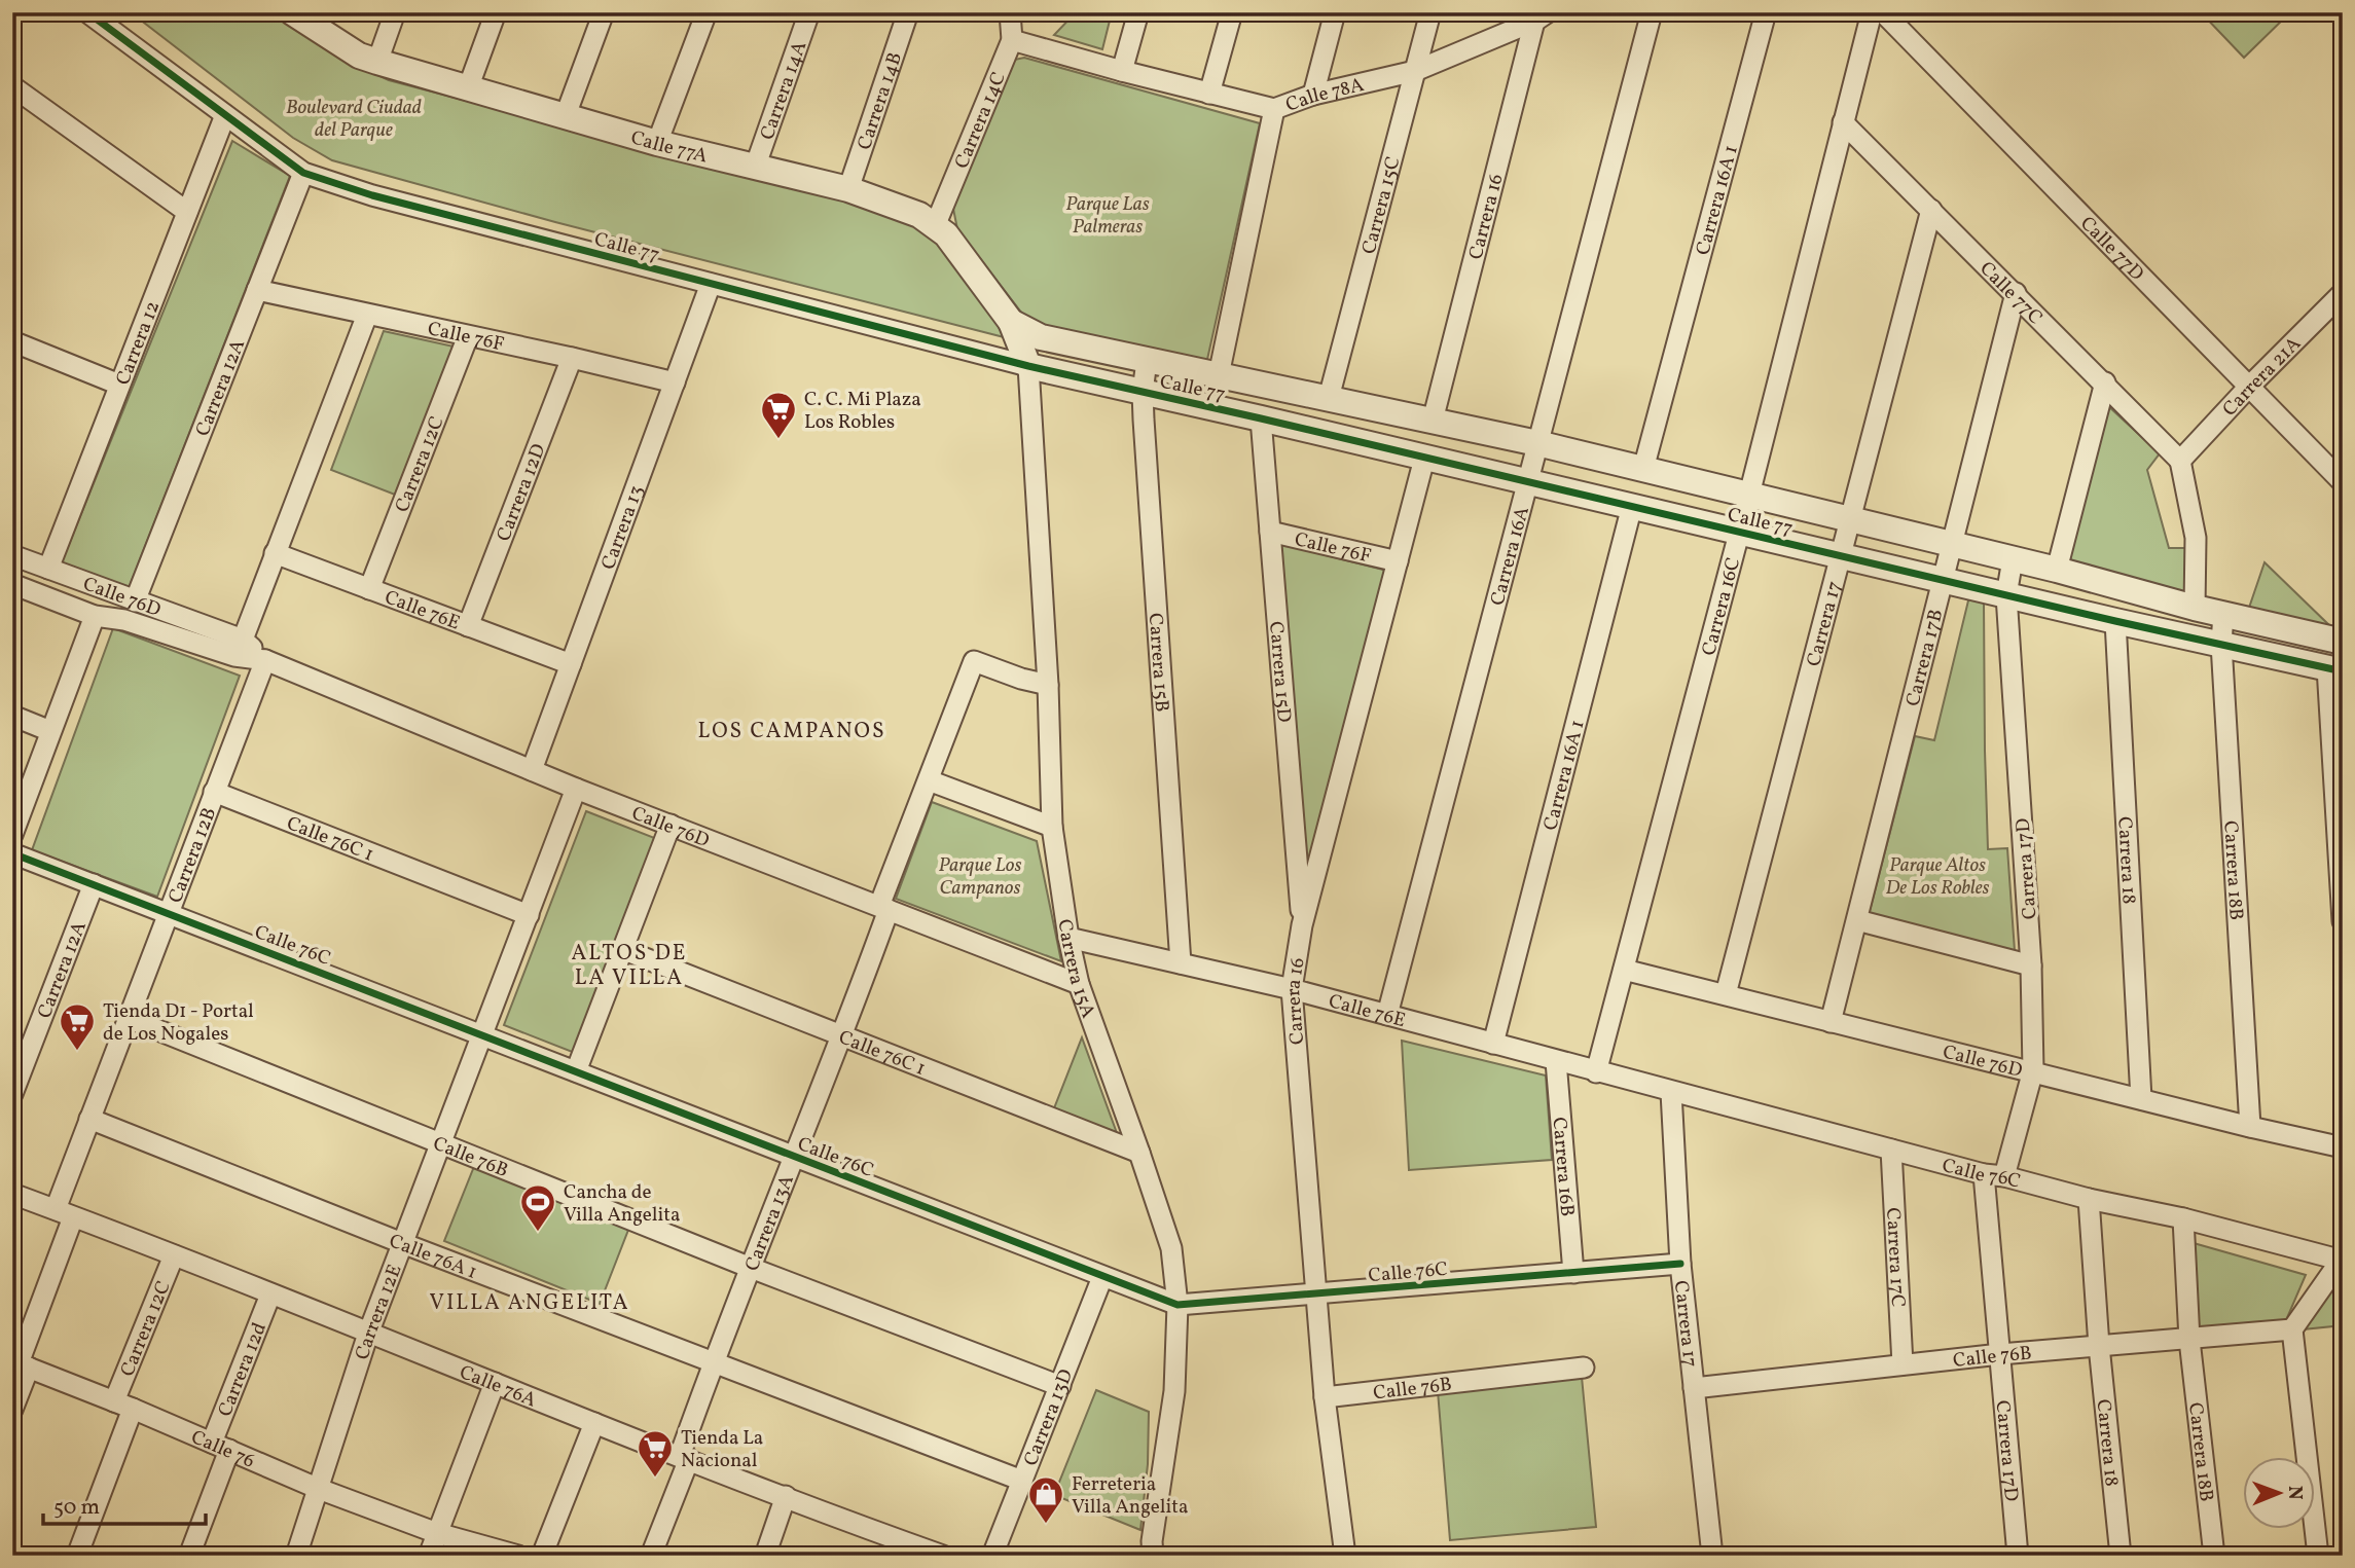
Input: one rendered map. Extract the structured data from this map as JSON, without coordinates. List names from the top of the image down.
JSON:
{
  "streets": {
    "street": [
      "Carrera 14A",
      "Calle 78A",
      "Carrera 14B",
      "Carrera 14C",
      "Calle 77A",
      "Carrera 16A 1",
      "Carrera 15C",
      "Carrera 16",
      "Calle 77",
      "Calle 77D",
      "Calle 77C",
      "Calle 76F",
      "Carrera 12",
      "Carrera 21A",
      "Carrera 12A",
      "Carrera 12C",
      "Carrera 12D",
      "Carrera 13",
      "Carrera 16A",
      "Calle 76D",
      "Carrera 16C",
      "Calle 76E",
      "Carrera 17",
      "Carrera 17B",
      "Carrera 15B",
      "Carrera 15D",
      "Calle 76C 1",
      "Carrera 12B",
      "Carrera 18",
      "Carrera 17D",
      "Carrera 18B",
      "Calle 76C",
      "Carrera 15A",
      "Calle 76B",
      "Carrera 16B",
      "Carrera 13A",
      "Calle 76A 1",
      "Carrera 17C",
      "Carrera 12E",
      "Carrera 12d",
      "Calle 76A",
      "Carrera 13D",
      "Calle 76"
    ]
  },
  "crossings": [
    ["Carrera 14A", "Calle 77A"],
    ["Calle 78A", "Carrera 14C"],
    ["Calle 78A", "Carrera 15C"],
    ["Calle 78A", "Carrera 16"],
    ["Carrera 14B", "Calle 77A"],
    ["Carrera 14C", "Calle 77A"],
    ["Calle 77A", "Calle 77"],
    ["Carrera 16A 1", "Calle 77"],
    ["Carrera 16A 1", "Calle 76E"],
    ["Carrera 15C", "Calle 77"],
    ["Carrera 16", "Calle 77"],
    ["Carrera 16", "Calle 76F"],
    ["Carrera 16", "Calle 76E"],
    ["Carrera 16", "Carrera 15D"],
    ["Carrera 16", "Calle 76C"],
    ["Carrera 16", "Calle 76B"],
    ["Calle 77", "Carrera 12"],
    ["Calle 77", "Carrera 12A"],
    ["Calle 77", "Carrera 13"],
    ["Calle 77", "Carrera 16A"],
    ["Calle 77", "Carrera 16C"],
    ["Calle 77", "Carrera 17"],
    ["Calle 77", "Carrera 17B"],
    ["Calle 77", "Carrera 15B"],
    ["Calle 77", "Carrera 15D"],
    ["Calle 77", "Carrera 18"],
    ["Calle 77", "Carrera 17D"],
    ["Calle 77", "Carrera 18B"],
    ["Calle 77", "Carrera 15A"],
    ["Calle 77D", "Carrera 21A"],
    ["Calle 77C", "Carrera 21A"],
    ["Calle 77C", "Carrera 16C"],
    ["Calle 77C", "Carrera 17"],
    ["Calle 77C", "Carrera 17B"],
    ["Calle 76F", "Carrera 12A"],
    ["Calle 76F", "Carrera 12C"],
    ["Calle 76F", "Carrera 12D"],
    ["Calle 76F", "Carrera 13"],
    ["Calle 76F", "Carrera 15D"],
    ["Carrera 12", "Calle 76D"],
    ["Carrera 12A", "Calle 76D"],
    ["Carrera 12A", "Calle 76C"],
    ["Carrera 12C", "Calle 76E"],
    ["Carrera 12C", "Calle 76A"],
    ["Carrera 12C", "Calle 76"],
    ["Carrera 12D", "Calle 76E"],
    ["Carrera 13", "Calle 76D"],
    ["Carrera 13", "Calle 76E"],
    ["Carrera 16A", "Calle 76E"],
    ["Calle 76D", "Carrera 16C"],
    ["Calle 76D", "Carrera 17"],
    ["Calle 76D", "Carrera 17B"],
    ["Calle 76D", "Carrera 12B"],
    ["Calle 76D", "Carrera 18"],
    ["Calle 76D", "Carrera 17D"],
    ["Calle 76D", "Carrera 18B"],
    ["Calle 76D", "Carrera 15A"],
    ["Calle 76D", "Carrera 13A"],
    ["Calle 76D", "Carrera 12E"],
    ["Carrera 16C", "Calle 76C"],
    ["Calle 76E", "Carrera 15B"],
    ["Calle 76E", "Calle 76C"],
    ["Calle 76E", "Carrera 15A"],
    ["Calle 76E", "Carrera 16B"],
    ["Carrera 17", "Calle 76C"],
    ["Carrera 17", "Calle 76B"],
    ["Calle 76C 1", "Carrera 12B"],
    ["Calle 76C 1", "Carrera 15A"],
    ["Calle 76C 1", "Carrera 13A"],
    ["Calle 76C 1", "Carrera 12E"],
    ["Carrera 12B", "Calle 76C"],
    ["Carrera 12B", "Calle 76B"],
    ["Carrera 12B", "Calle 76A 1"],
    ["Carrera 12B", "Calle 76A"],
    ["Carrera 12B", "Calle 76"],
    ["Carrera 18", "Calle 76C"],
    ["Carrera 18", "Calle 76B"],
    ["Carrera 17D", "Calle 76C"],
    ["Carrera 17D", "Calle 76B"],
    ["Carrera 18B", "Calle 76C"],
    ["Carrera 18B", "Calle 76B"],
    ["Calle 76C", "Carrera 15A"],
    ["Calle 76C", "Carrera 16B"],
    ["Calle 76C", "Carrera 13A"],
    ["Calle 76C", "Carrera 17C"],
    ["Calle 76C", "Carrera 12E"],
    ["Calle 76C", "Carrera 13D"],
    ["Carrera 15A", "Carrera 13A"],
    ["Calle 76B", "Carrera 13A"],
    ["Calle 76B", "Carrera 17C"],
    ["Calle 76B", "Carrera 12E"],
    ["Calle 76B", "Carrera 13D"],
    ["Carrera 13A", "Calle 76A 1"],
    ["Carrera 13A", "Calle 76A"],
    ["Calle 76A 1", "Carrera 12E"],
    ["Calle 76A 1", "Carrera 13D"],
    ["Carrera 12E", "Calle 76A"],
    ["Carrera 12E", "Calle 76"],
    ["Carrera 12d", "Calle 76A"],
    ["Carrera 12d", "Calle 76"]
  ],
  "districts": ["LOS CAMPANOS", "ALTOS DE LA VILLA", "VILLA ANGELITA"],
  "parks": [
    "Boulevard Ciudad del Parque",
    "Parque Las Palmeras",
    "Parque Los Campanos",
    "Parque Altos De Los Robles"
  ],
  "places": {
    "supermarket": ["C. C. Mi Plaza Los Robles", "Tienda D1 - Portal de Los Nogales", "Tienda La Nacional"],
    "sports": ["Cancha de Villa Angelita"],
    "shop": ["Ferreteria Villa Angelita"]
  },
  "scale_bar": "50 m",
  "north": "right"
}
